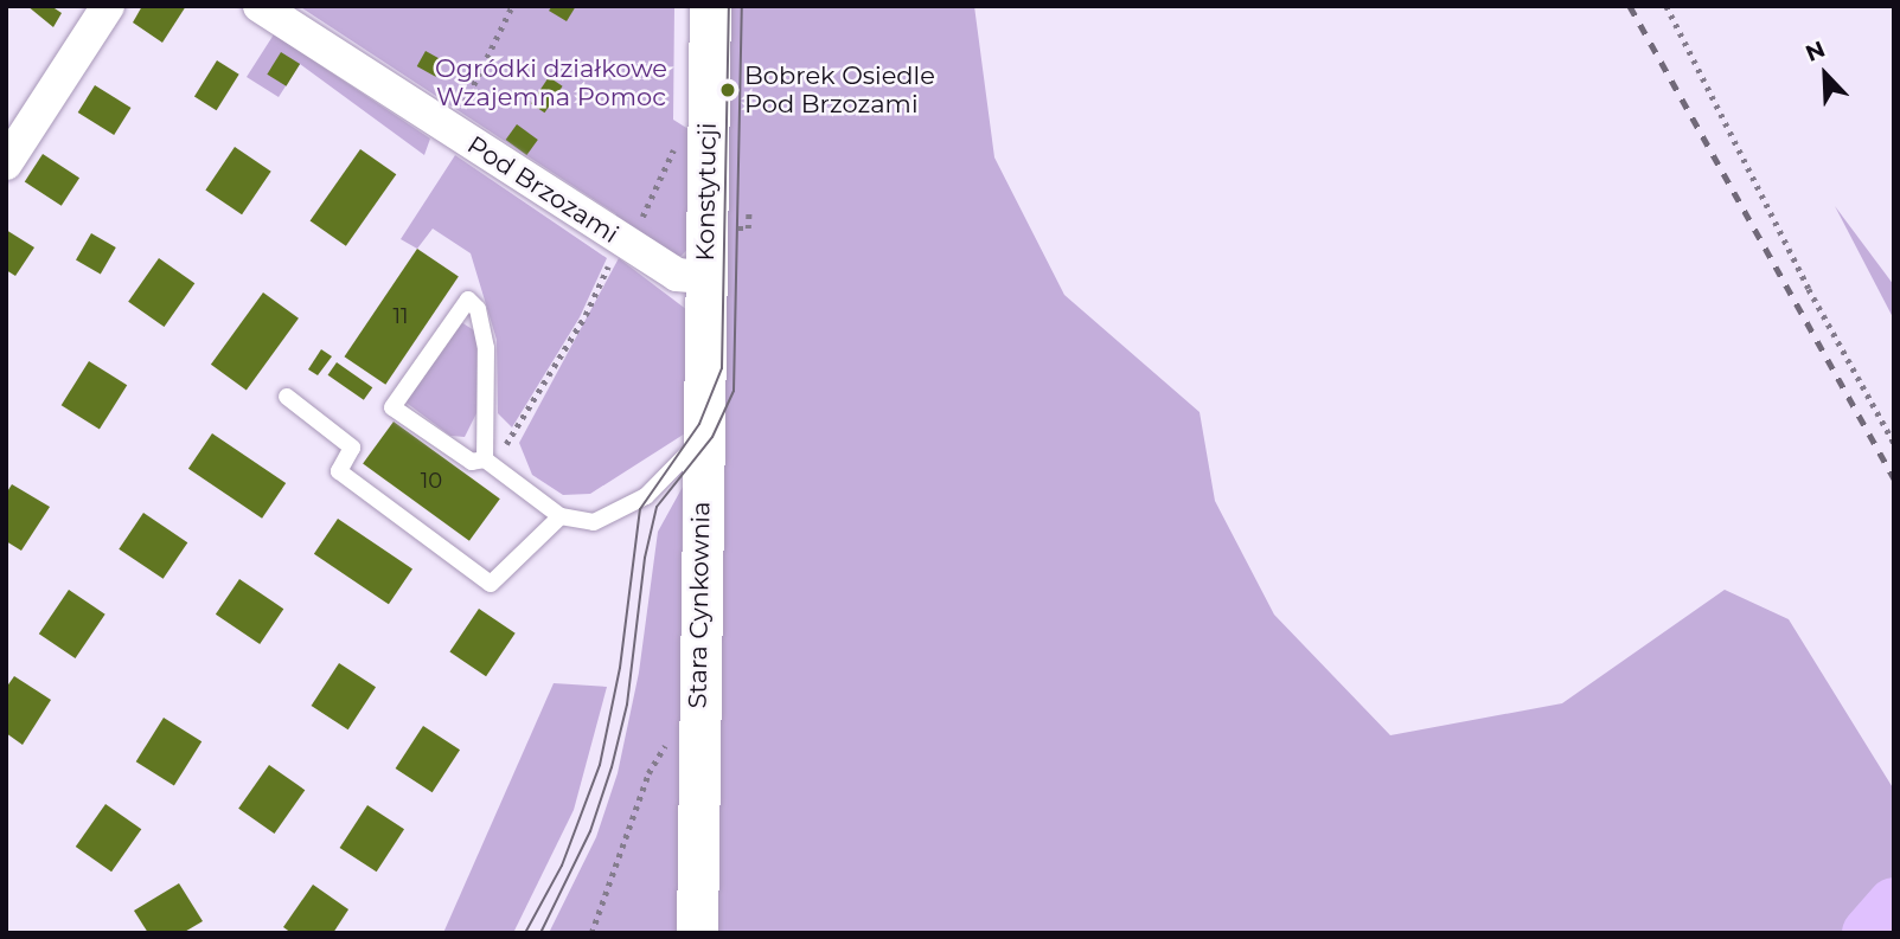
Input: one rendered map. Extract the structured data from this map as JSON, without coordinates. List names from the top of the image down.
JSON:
{
  "streets": {
    "street": ["Pod Brzozami", "Konstytucji", "Stara Cynkownia"]
  },
  "crossings": [
    ["Pod Brzozami", "Konstytucji"],
    ["Pod Brzozami", "Stara Cynkownia"],
    ["Konstytucji", "Stara Cynkownia"]
  ],
  "parks": ["Ogródki działkowe Wzajemna Pomoc"],
  "places": ["Bobrek Osiedle Pod Brzozami"],
  "house_numbers": ["11", "10"],
  "north": "top left"
}
